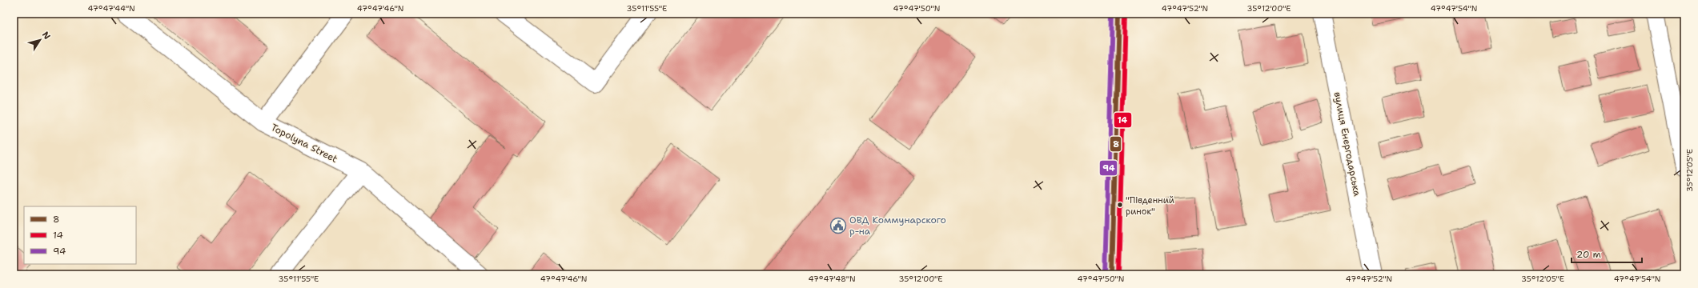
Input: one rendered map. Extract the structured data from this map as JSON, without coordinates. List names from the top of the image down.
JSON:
{
  "streets": {
    "street": ["Topolyna Street", "вулиця Енергодарська"]
  },
  "places": {
    "other": ["\"Південний ринок\""],
    "public building": ["ОВД Коммунарского р-на"]
  },
  "lines": ["transit line 8", "transit line 14", "transit line 94"],
  "legend": ["8", "14", "94"],
  "scale_bar": "20 m",
  "north": "top right",
  "coordinates": [
    "47°47'44\"N",
    "47°47'46\"N",
    "35°11'55\"E",
    "47°47'50\"N",
    "47°47'52\"N",
    "35°12'00\"E",
    "47°47'54\"N",
    "35°12'05\"E",
    "47°47'48\"N"
  ]
}
